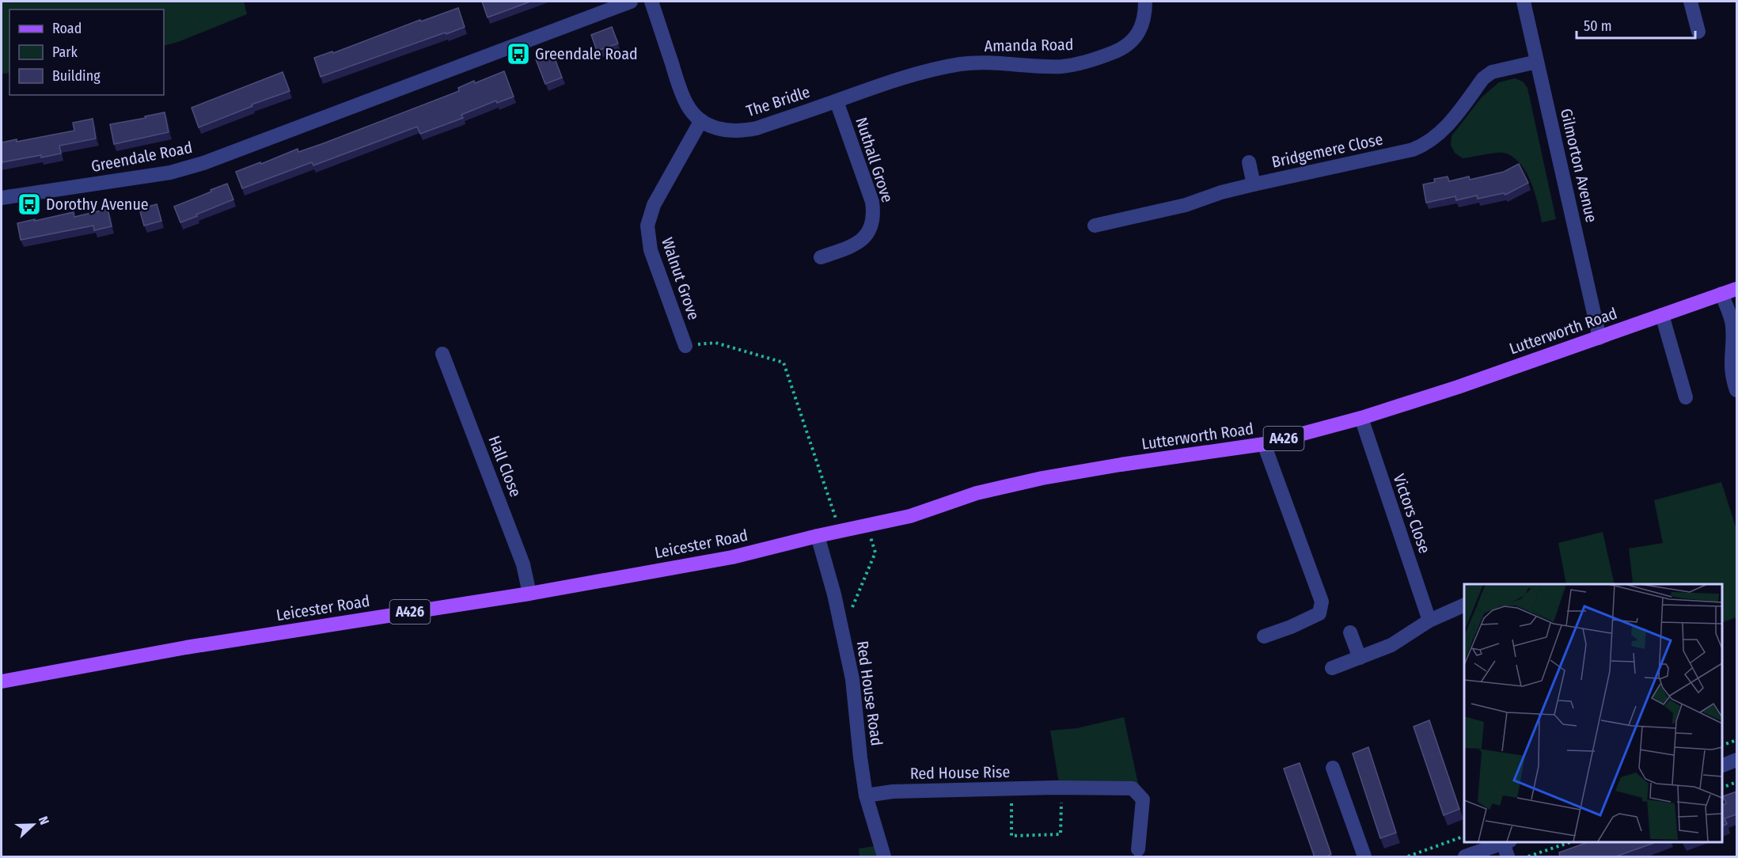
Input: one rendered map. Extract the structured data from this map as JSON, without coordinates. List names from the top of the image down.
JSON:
{
  "streets": {
    "main road": ["Lutterworth Road", "A426", "Leicester Road"],
    "street": [
      "Amanda Road",
      "The Bridle",
      "Bridgemere Close",
      "Greendale Road",
      "Nuthall Grove",
      "Gilmorton Avenue",
      "Walnut Grove",
      "Hall Close",
      "Victors Close",
      "Red House Road",
      "Red House Rise"
    ]
  },
  "crossings": [
    ["Amanda Road", "The Bridle"],
    ["The Bridle", "Nuthall Grove"],
    ["The Bridle", "Walnut Grove"],
    ["Bridgemere Close", "Gilmorton Avenue"],
    ["Gilmorton Avenue", "Lutterworth Road"],
    ["Lutterworth Road", "Victors Close"],
    ["Lutterworth Road", "Leicester Road"],
    ["Lutterworth Road", "Red House Road"],
    ["Hall Close", "Leicester Road"],
    ["Leicester Road", "Red House Road"],
    ["Red House Road", "Red House Rise"]
  ],
  "places": {
    "bus stop": ["Greendale Road", "Dorothy Avenue"]
  },
  "legend": ["Road", "Park", "Building"],
  "scale_bar": "50 m",
  "north": "right"
}
